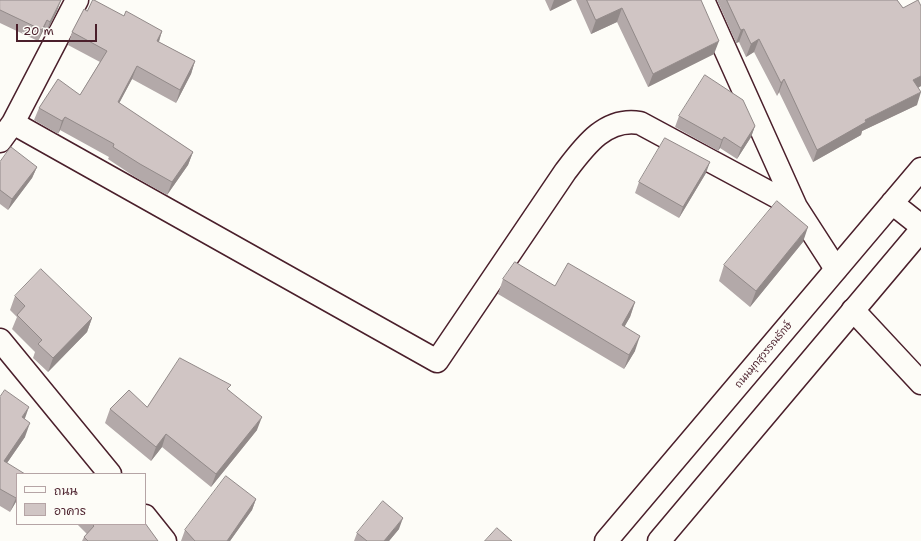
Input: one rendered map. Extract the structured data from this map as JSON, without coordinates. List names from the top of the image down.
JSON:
{
  "streets": {
    "street": ["ถนนมุกสุวรรณรักษ์"]
  },
  "legend": ["ถนน", "อาคาร"],
  "scale_bar": "20 m"
}
